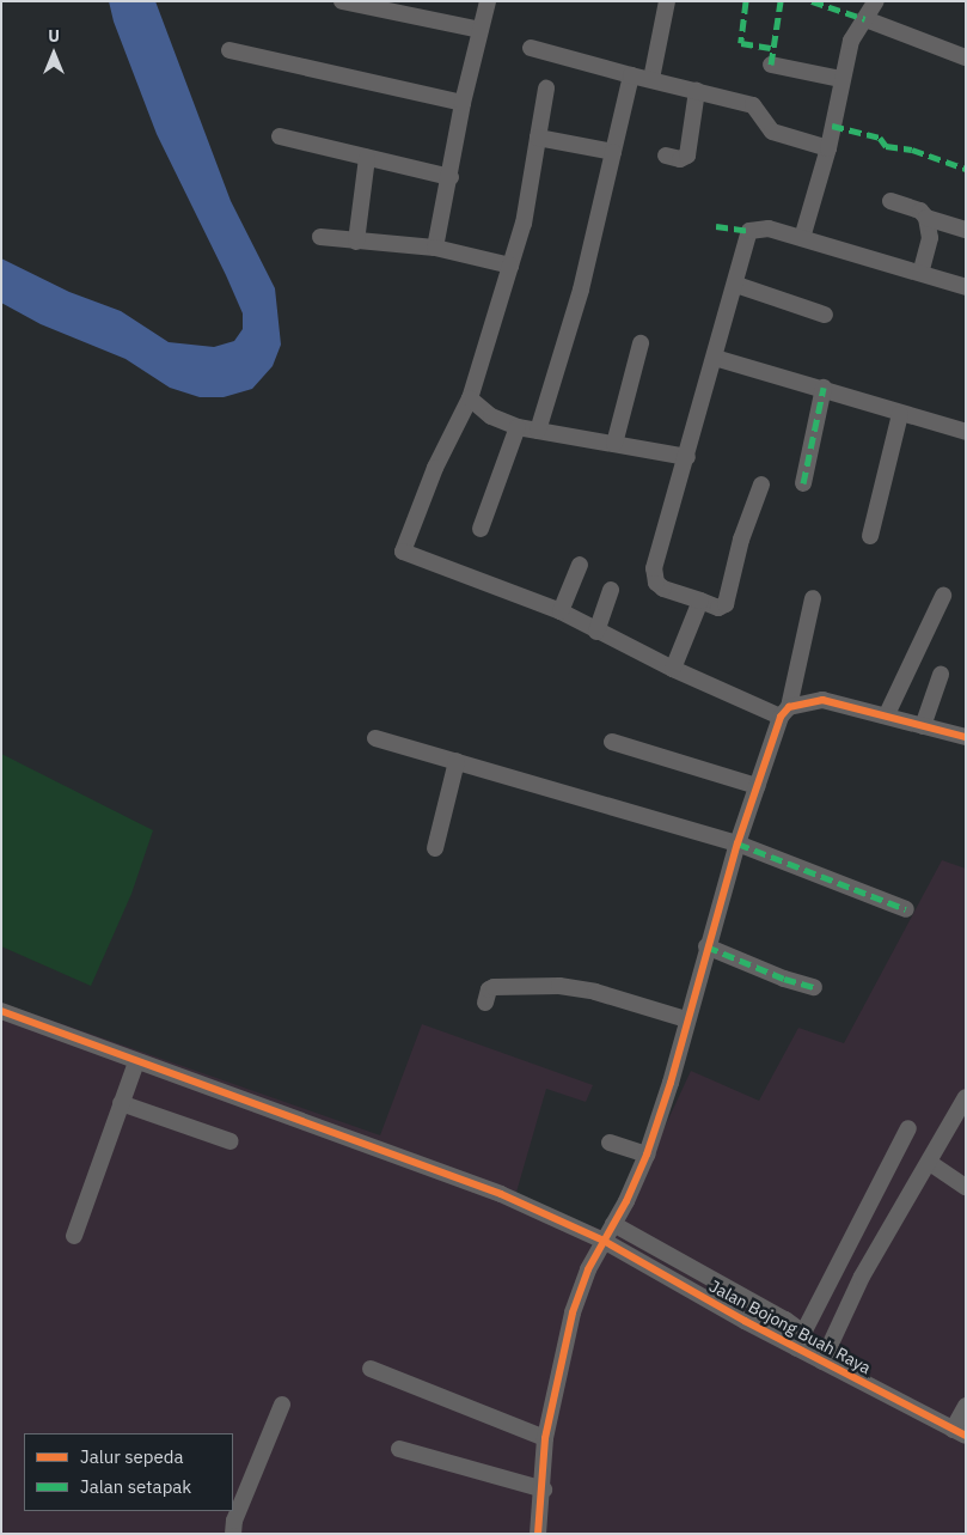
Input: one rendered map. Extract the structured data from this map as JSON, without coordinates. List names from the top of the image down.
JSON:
{
  "streets": {
    "street": ["Jalan Bojong Buah Raya"]
  },
  "legend": ["Jalur sepeda", "Jalan setapak"],
  "north": "top"
}
